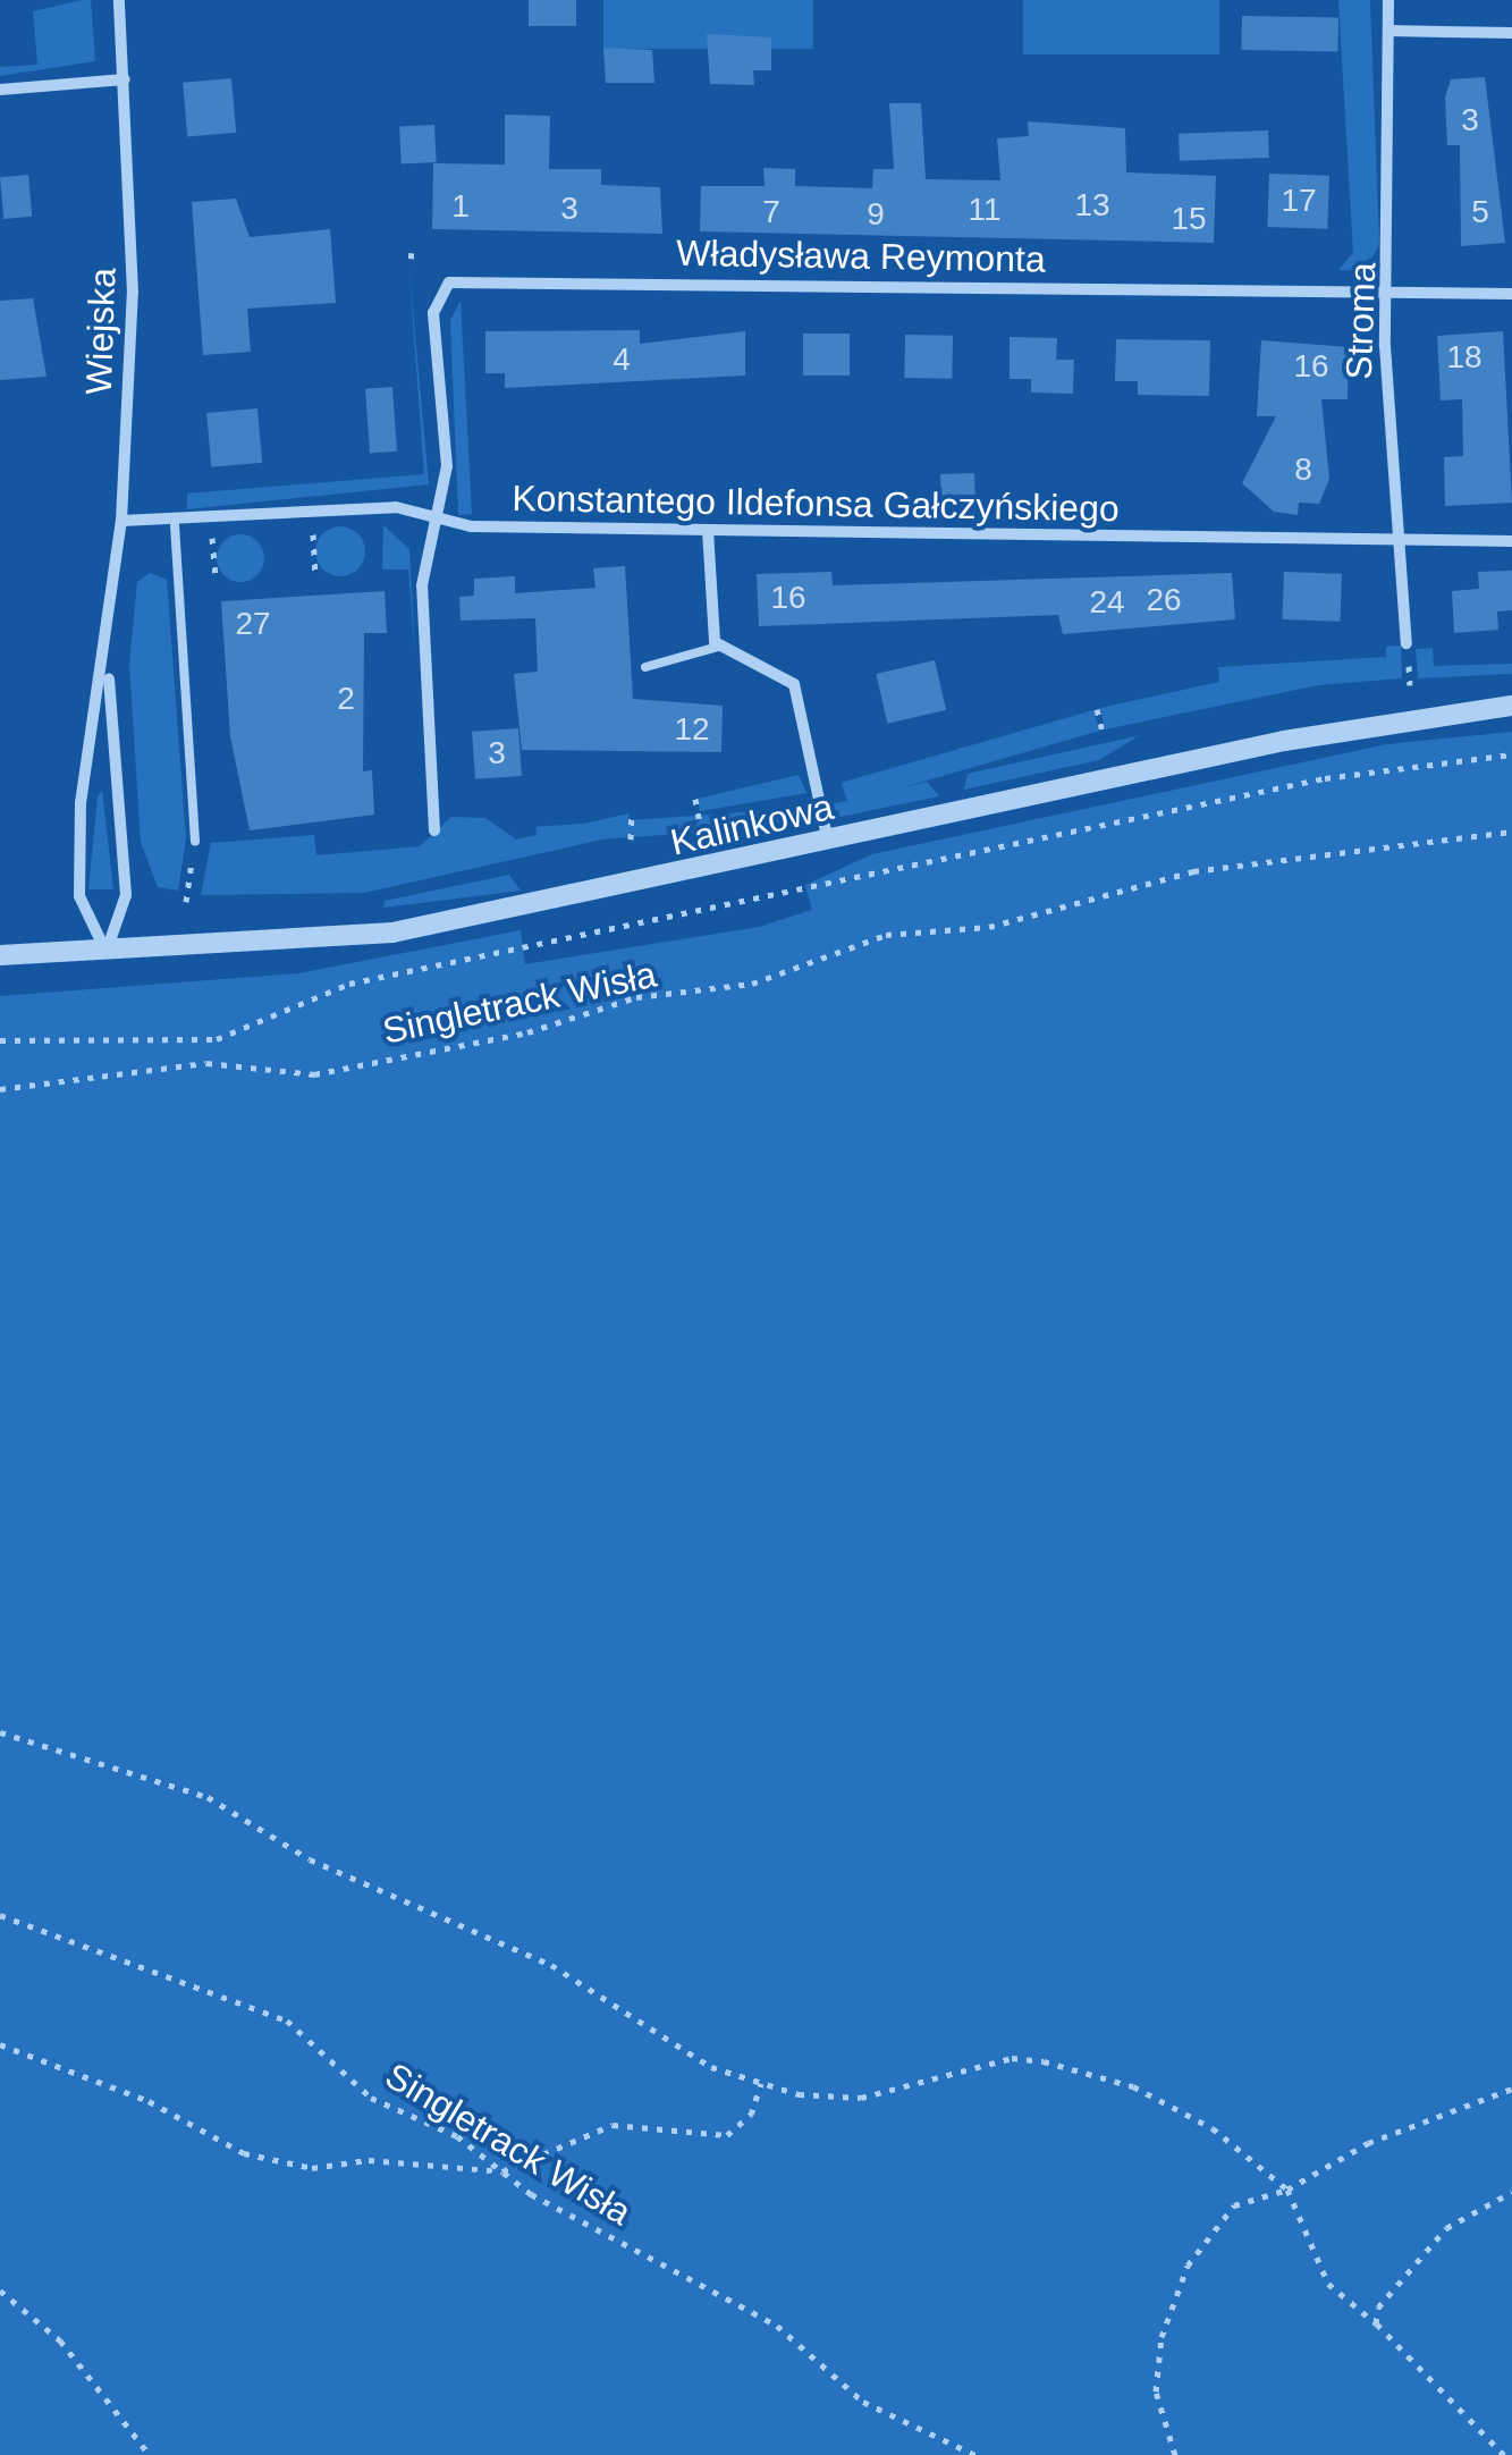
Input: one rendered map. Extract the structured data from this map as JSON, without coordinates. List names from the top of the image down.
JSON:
{
  "streets": {
    "street": [
      "Władysława Reymonta",
      "Stroma",
      "Wiejska",
      "Konstantego Ildefonsa Gałczyńskiego",
      "Kalinkowa"
    ],
    "path": ["Singletrack Wisła"]
  },
  "crossings": [
    ["Władysława Reymonta", "Stroma"],
    ["Władysława Reymonta", "Konstantego Ildefonsa Gałczyńskiego"],
    ["Stroma", "Konstantego Ildefonsa Gałczyńskiego"],
    ["Wiejska", "Konstantego Ildefonsa Gałczyńskiego"],
    ["Wiejska", "Kalinkowa"]
  ],
  "house_numbers": [
    "3",
    "17",
    "13",
    "1",
    "3",
    "11",
    "7",
    "5",
    "9",
    "15",
    "18",
    "4",
    "16",
    "8",
    "16",
    "26",
    "24",
    "27",
    "2",
    "12",
    "3"
  ]
}
